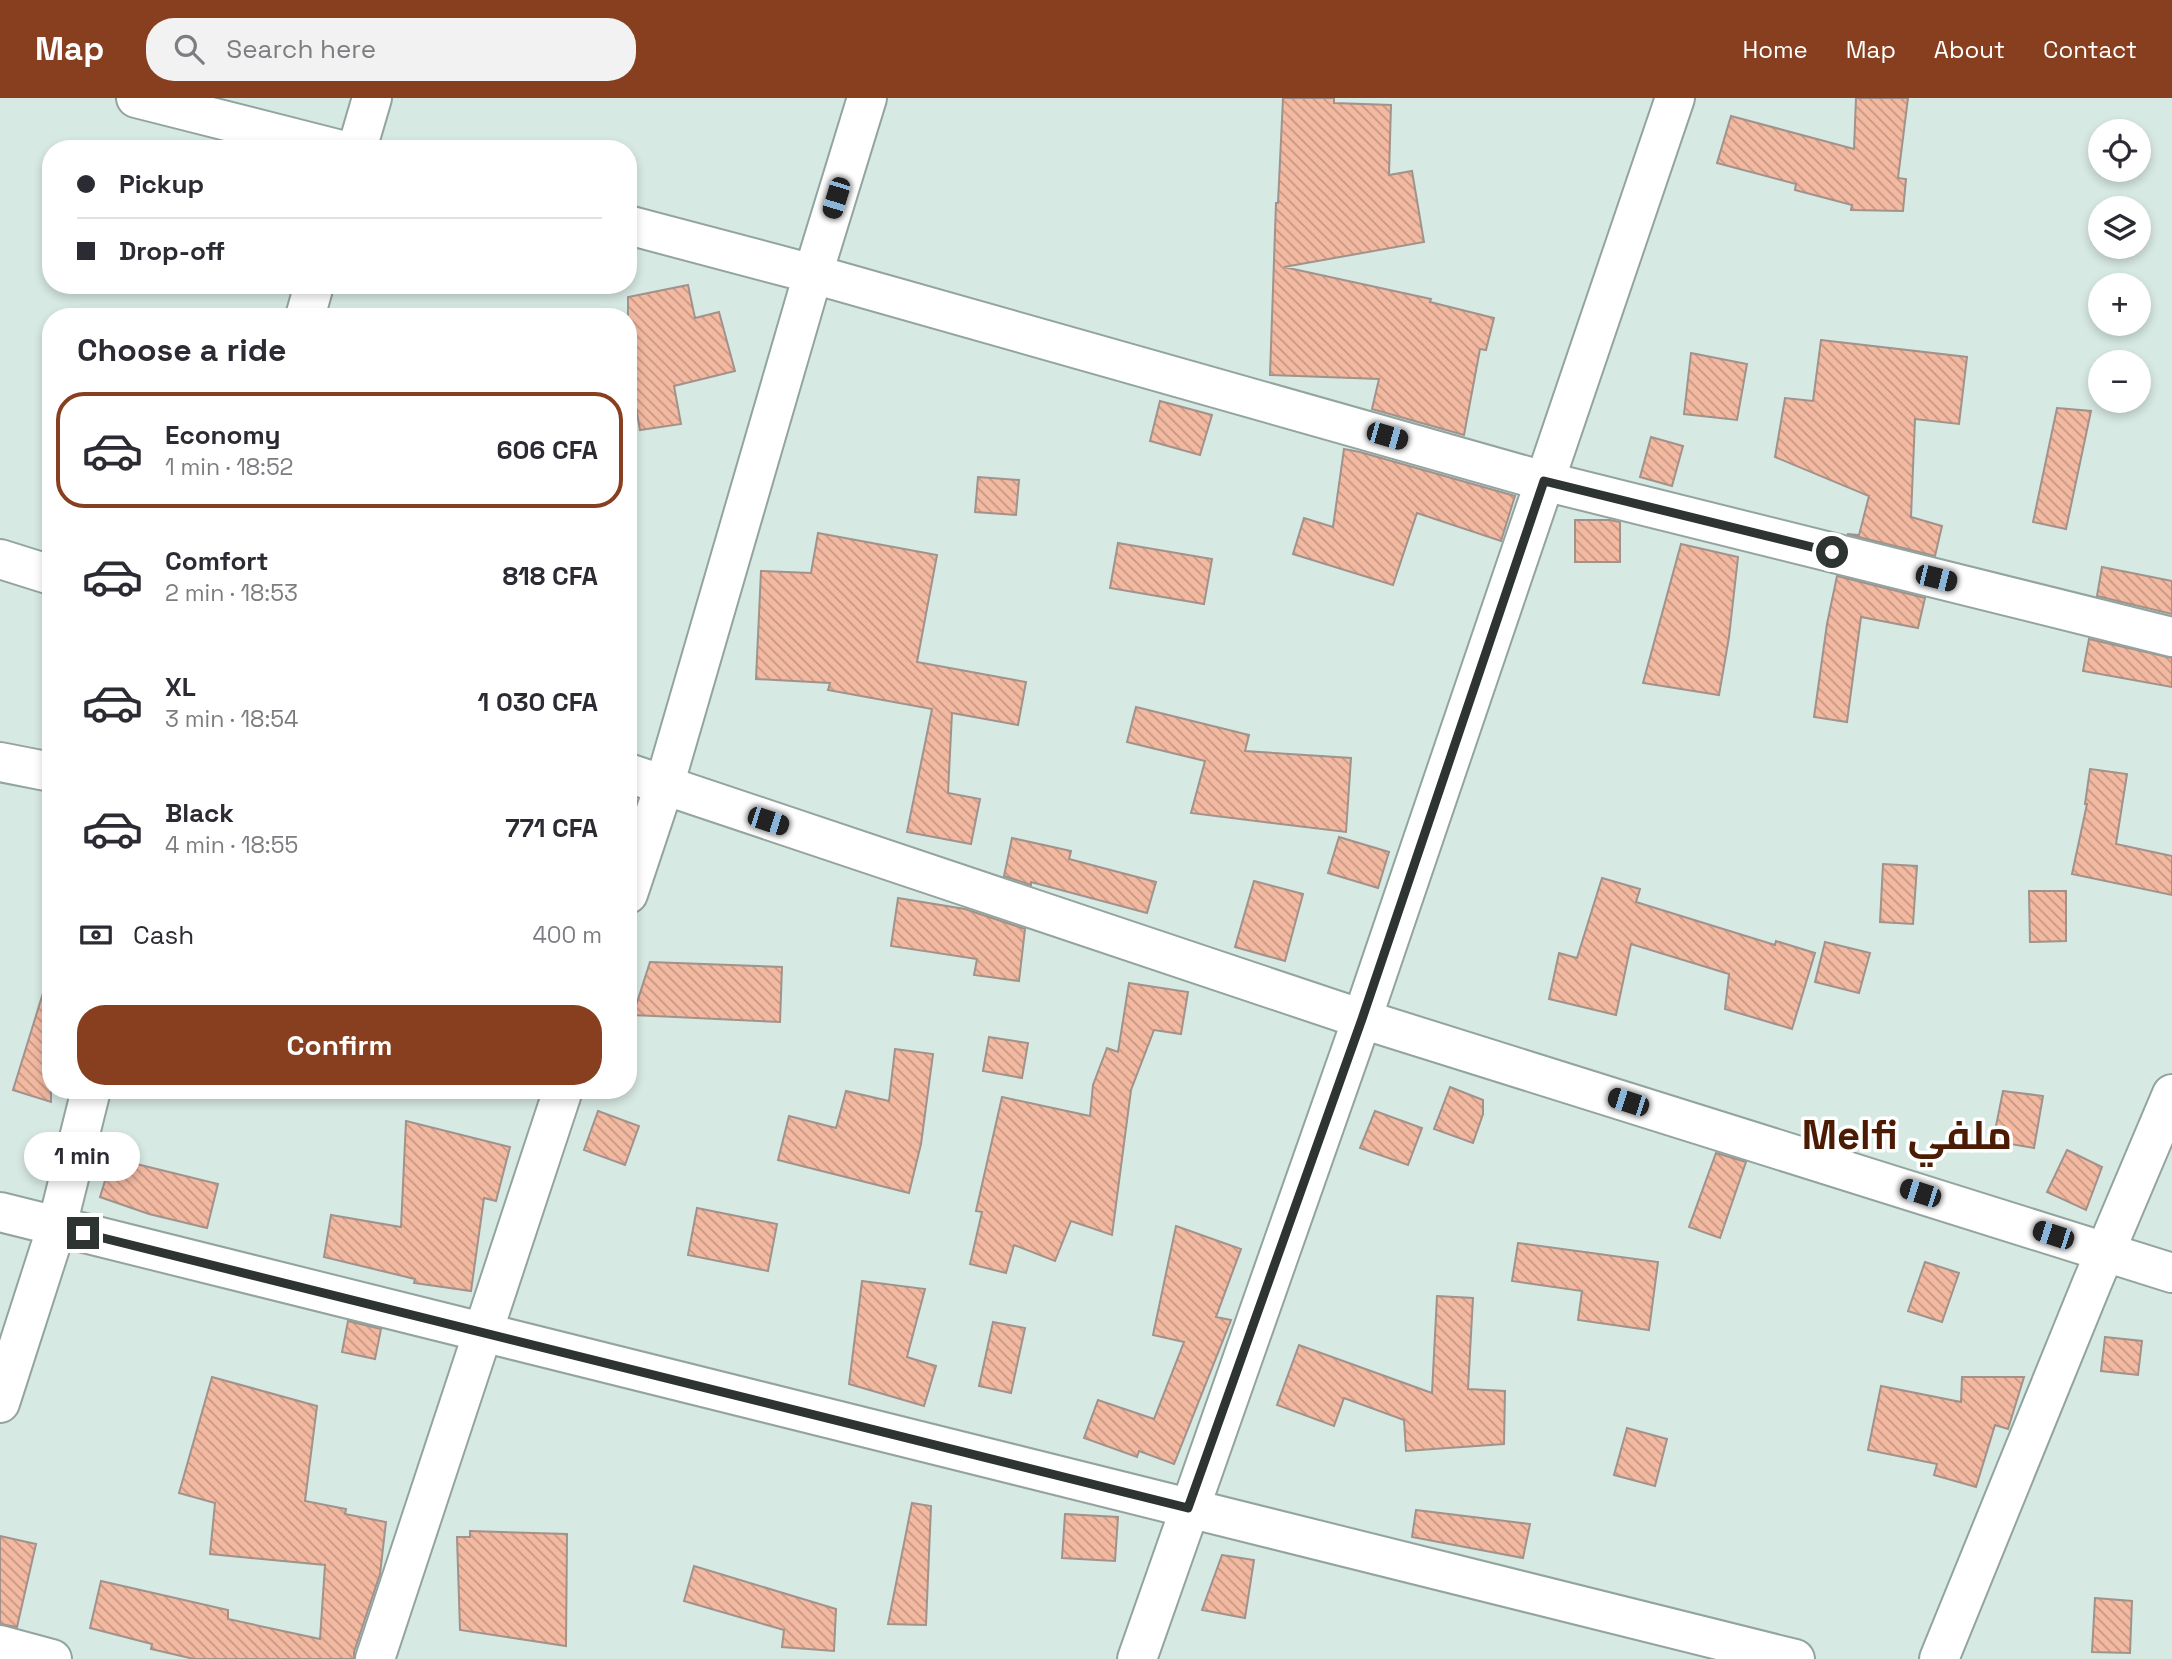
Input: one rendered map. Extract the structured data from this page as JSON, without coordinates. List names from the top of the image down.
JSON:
{
  "districts": ["Melfi ملفي"],
  "page": {
    "header": "Map",
    "search": "Search here",
    "nav": [
      "Home",
      "Map",
      "About",
      "Contact"
    ],
    "map_buttons": ["+", "−"],
    "banner": ["Pickup", "Drop-off"],
    "heading": "Choose a ride",
    "list": [
      {
        "name": "Economy",
        "note": "1 min · 18:52",
        "value": "606 CFA"
      },
      {
        "name": "Comfort",
        "note": "2 min · 18:53",
        "value": "818 CFA"
      },
      {
        "name": "XL",
        "note": "3 min · 18:54",
        "value": "1 030 CFA"
      },
      {
        "name": "Black",
        "note": "4 min · 18:55",
        "value": "771 CFA"
      }
    ],
    "pay": ["Cash", "400 m"],
    "buttons": "Confirm",
    "bubble": "1 min"
  }
}
